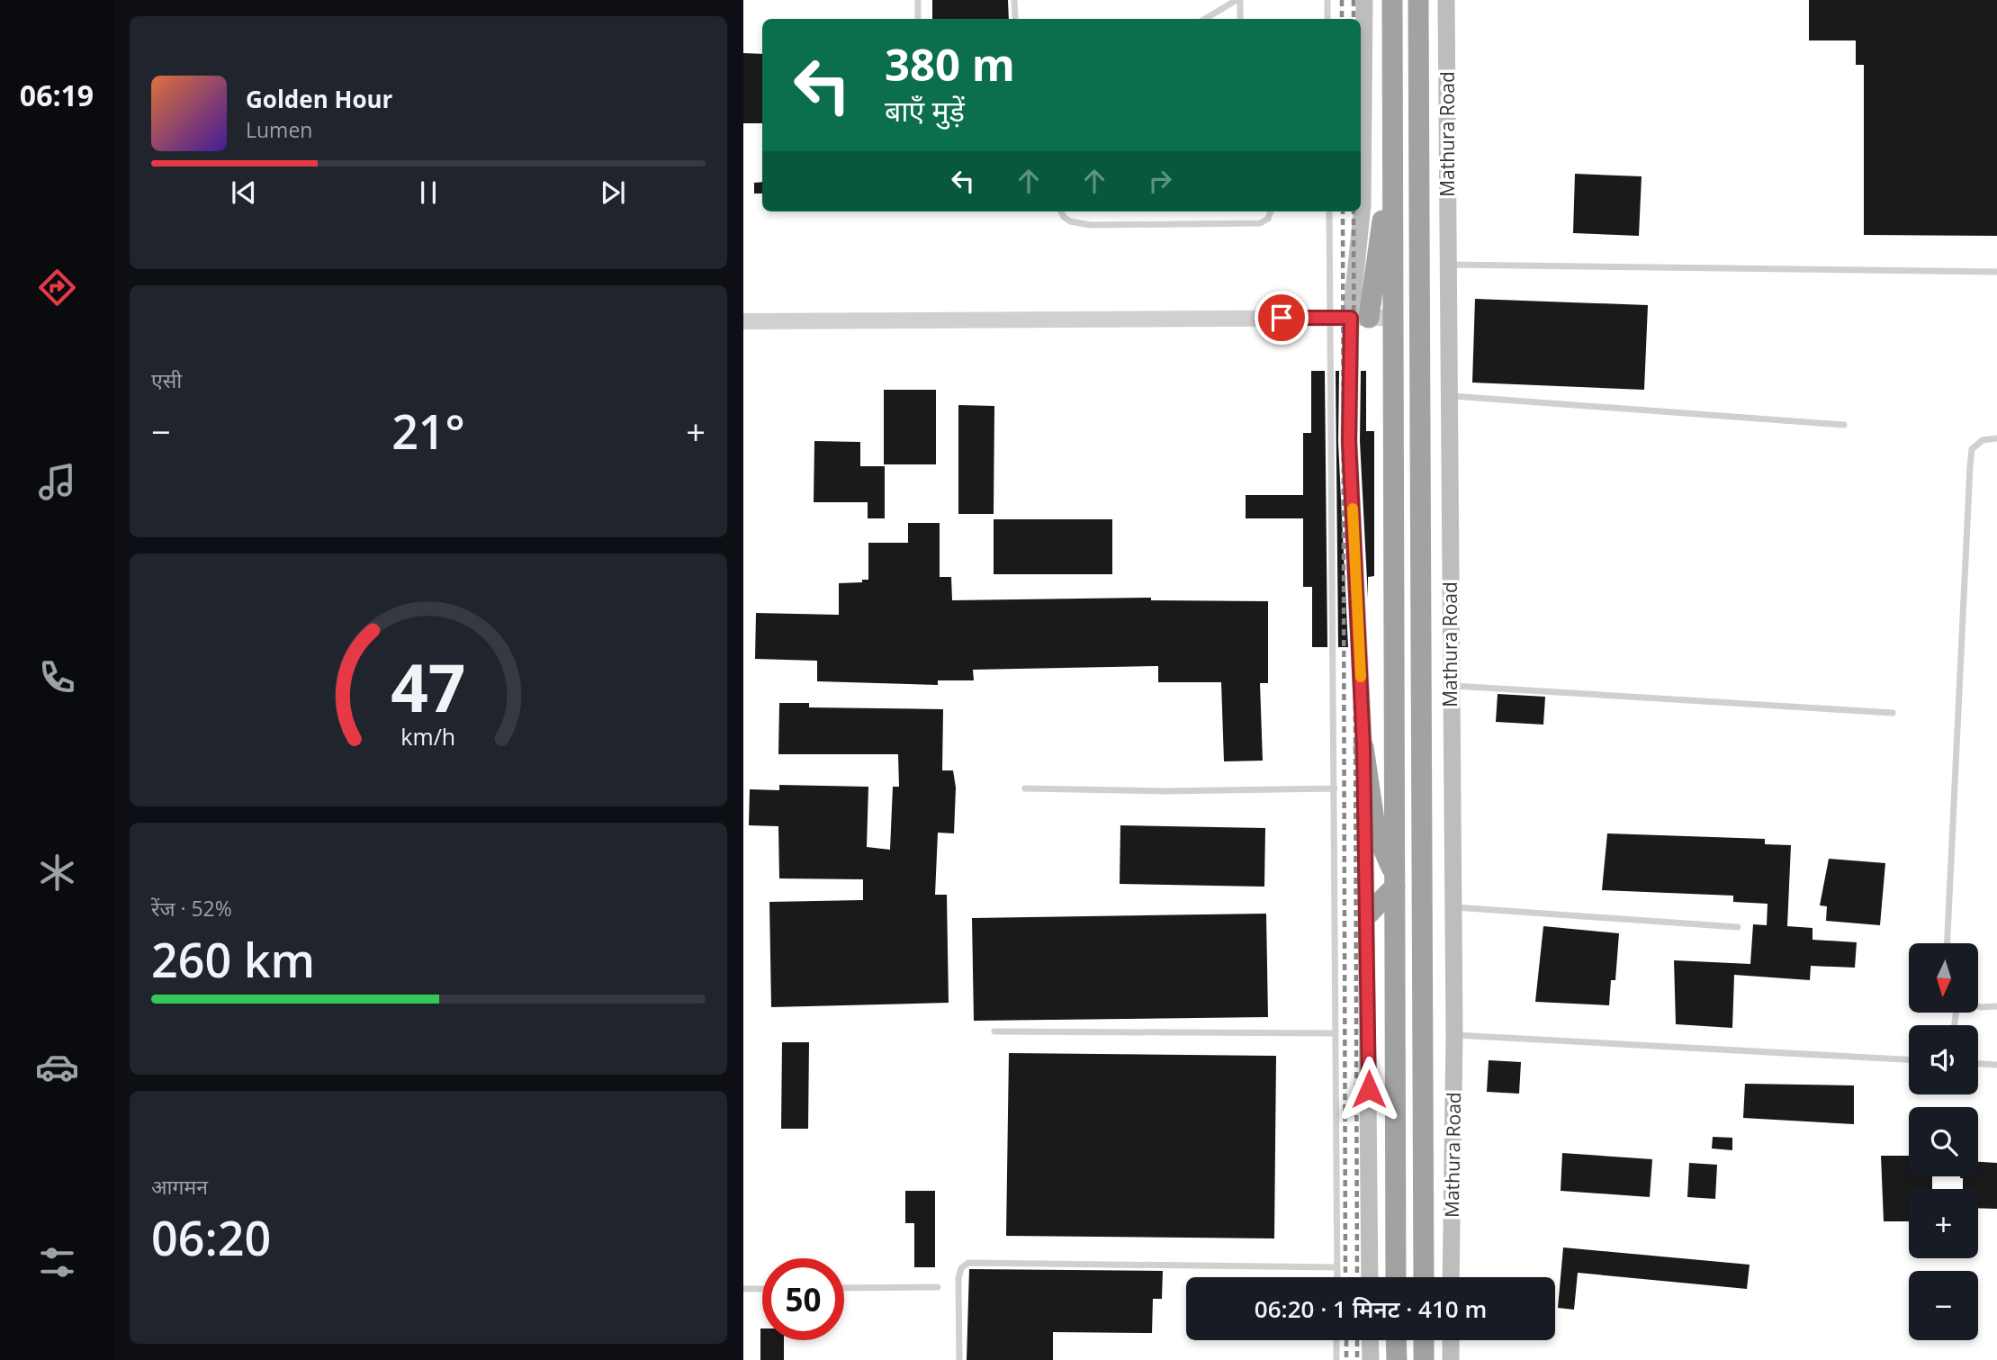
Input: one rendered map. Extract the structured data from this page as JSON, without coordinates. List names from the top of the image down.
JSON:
{
  "streets": {
    "highway": ["Mathura Road"]
  },
  "north": "bottom",
  "page": {
    "tabs": "06:19",
    "turn": ["380 m", "बाएँ मुड़ें"],
    "song": ["Golden Hour", "Lumen"],
    "tile": [
      "एसी",
      ["रेंज · 52%", "260 km"],
      ["आगमन", "06:20"]
    ],
    "heat": ["−", "21°", "+"],
    "map_buttons": ["+", "−"],
    "limit": "50",
    "trip": "06:20 · 1 मिनट · 410 m",
    "gauge": ["47", "km/h"]
  }
}
